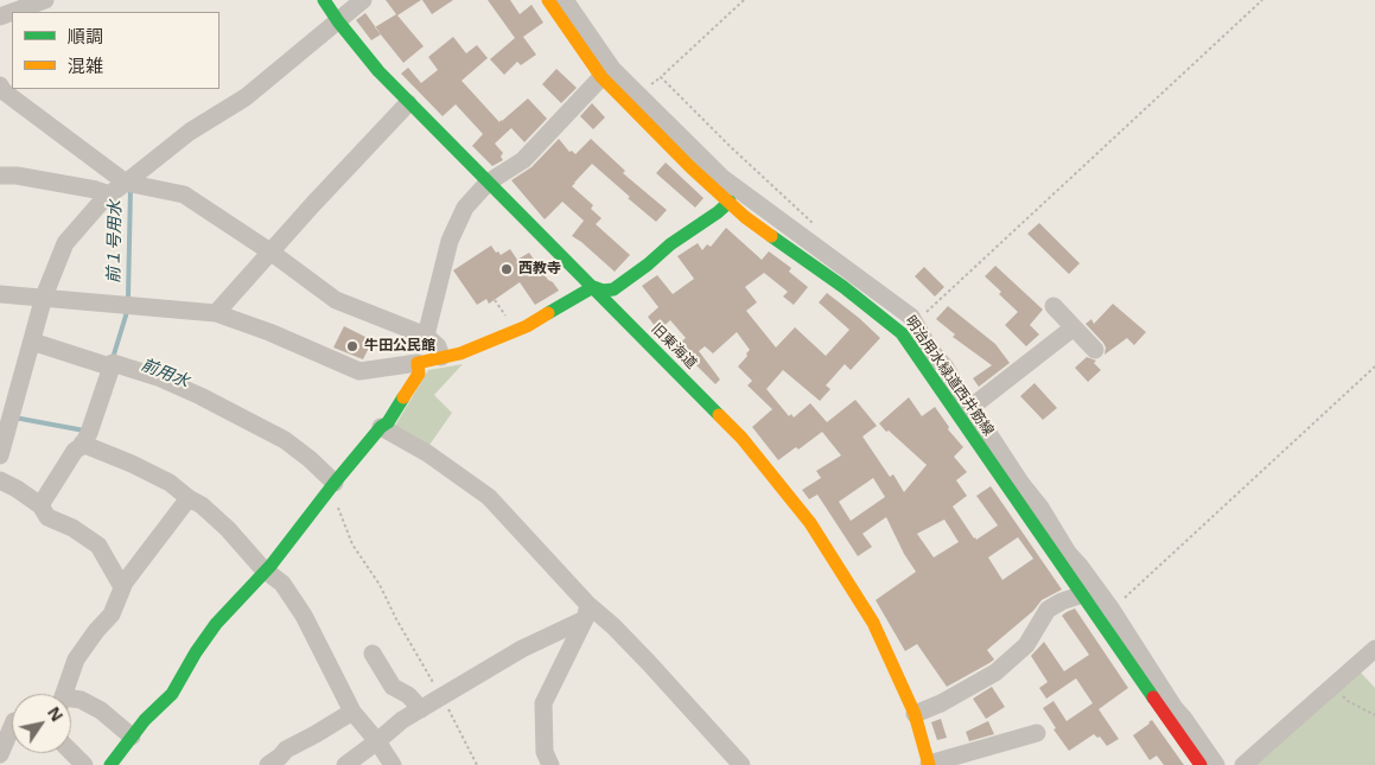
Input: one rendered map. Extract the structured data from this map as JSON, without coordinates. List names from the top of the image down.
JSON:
{
  "streets": {
    "street": ["旧東海道", "明治用水緑道西井筋線"]
  },
  "water": ["前１号用水", "前用水"],
  "places": ["西教寺", "牛田公民館"],
  "legend": ["順調", "混雑"],
  "north": "top right"
}
